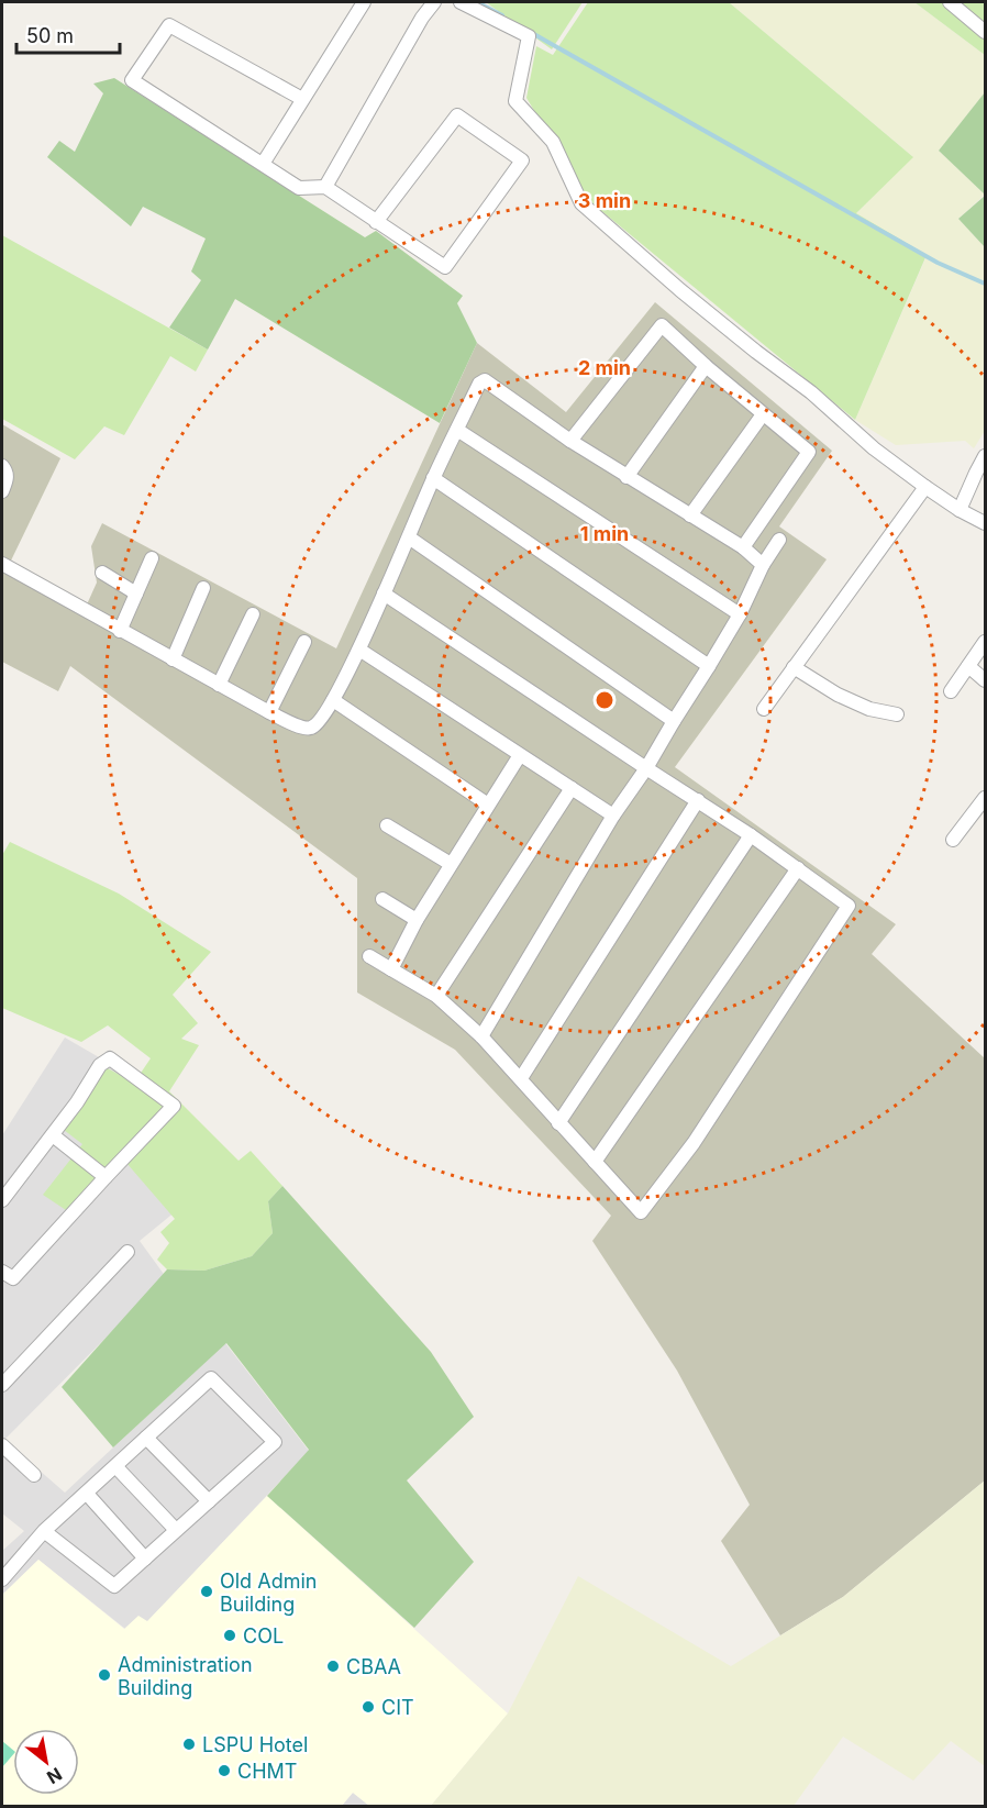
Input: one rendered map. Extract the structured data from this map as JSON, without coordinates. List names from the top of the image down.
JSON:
{
  "places": [
    "Old Admin Building",
    "COL",
    "CBAA",
    "Administration Building",
    "CIT",
    "LSPU Hotel",
    "CHMT"
  ],
  "scale_bar": "50 m",
  "north": "bottom right",
  "rings": ["3 min", "2 min", "1 min"]
}
